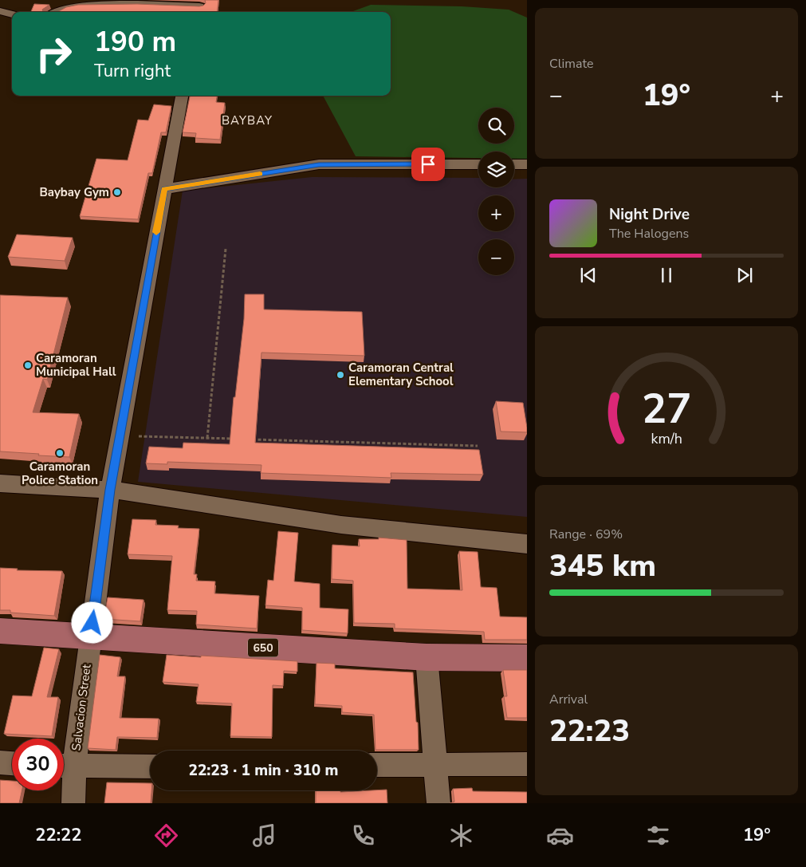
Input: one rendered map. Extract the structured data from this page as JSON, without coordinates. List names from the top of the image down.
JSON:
{
  "streets": {
    "main road": ["650"],
    "street": ["Salvacion Street"]
  },
  "crossings": [
    ["650", "Salvacion Street"]
  ],
  "districts": ["BAYBAY"],
  "places": [
    "Baybay Gym",
    "Caramoran Municipal Hall",
    "Caramoran Central Elementary School",
    "Caramoran Police Station"
  ],
  "page": {
    "tile": [
      "Climate",
      ["Range · 69%", "345 km"],
      ["Arrival", "22:23"]
    ],
    "turn": ["190 m", "Turn right"],
    "heat": ["−", "19°", "+"],
    "map_buttons": ["+", "−"],
    "song": ["Night Drive", "The Halogens"],
    "limit": "30",
    "trip": "22:23 · 1 min · 310 m",
    "tabs": ["22:22", "19°"],
    "gauge": ["27", "km/h"]
  }
}
